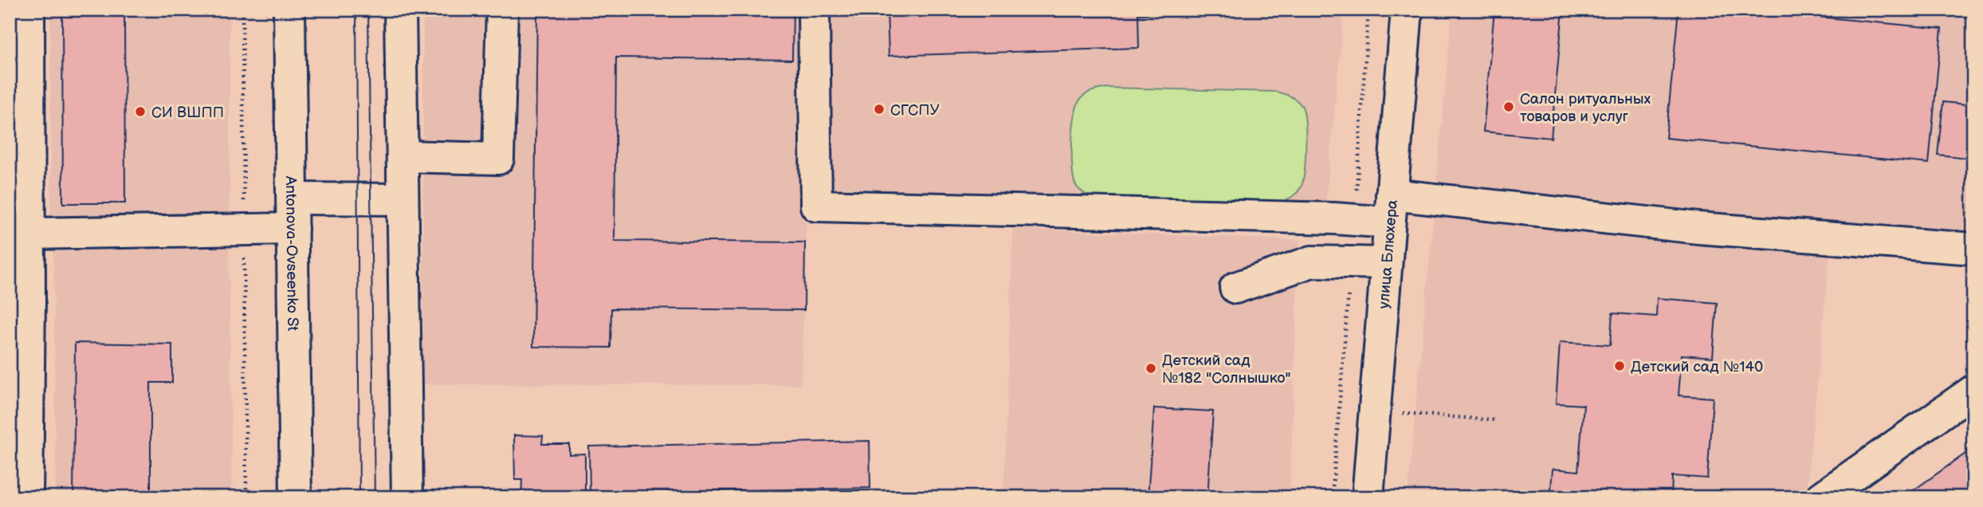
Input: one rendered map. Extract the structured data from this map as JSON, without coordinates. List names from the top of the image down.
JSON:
{
  "streets": {
    "street": ["Antonova-Ovseenko St", "улица Блюхера"]
  },
  "places": [
    "Салон ритуальных товаров и услуг",
    "СГСПУ",
    "СИ ВШПП",
    "Детский сад №140",
    "Детский сад №182 \"Солнышко\""
  ]
}
